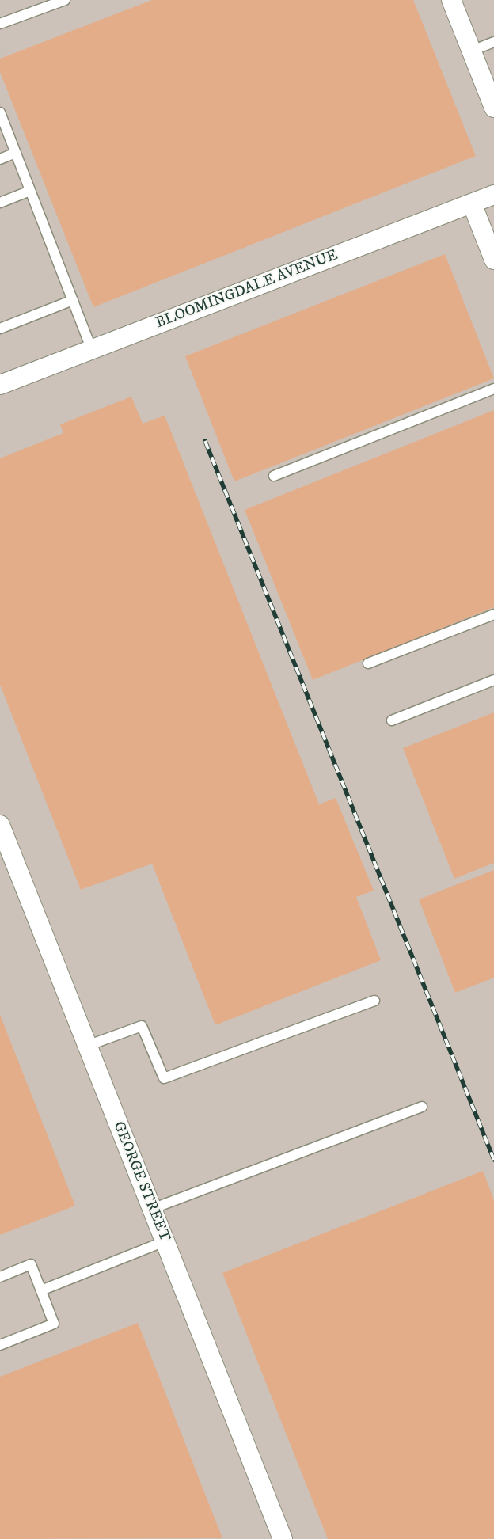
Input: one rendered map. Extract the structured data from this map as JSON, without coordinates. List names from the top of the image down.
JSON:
{
  "streets": {
    "street": ["BLOOMINGDALE AVENUE", "GEORGE STREET"]
  }
}
